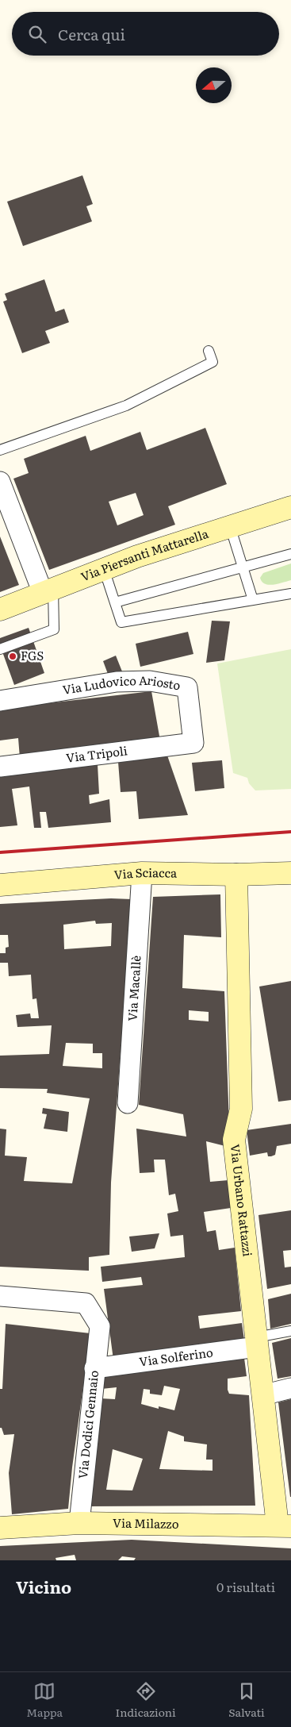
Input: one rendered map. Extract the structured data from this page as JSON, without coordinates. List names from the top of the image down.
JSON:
{
  "streets": {
    "street": [
      "Via Piersanti Mattarella",
      "Via Ludovico Ariosto",
      "Via Tripoli",
      "Via Sciacca",
      "Via Macallè",
      "Via Urbano Rattazzi",
      "Via Solferino",
      "Via Dodici Gennaio",
      "Via Milazzo"
    ]
  },
  "crossings": [
    ["Via Ludovico Ariosto", "Via Tripoli"],
    ["Via Sciacca", "Via Macallè"],
    ["Via Sciacca", "Via Urbano Rattazzi"],
    ["Via Urbano Rattazzi", "Via Solferino"],
    ["Via Urbano Rattazzi", "Via Milazzo"],
    ["Via Solferino", "Via Dodici Gennaio"],
    ["Via Dodici Gennaio", "Via Milazzo"]
  ],
  "places": ["FGS"],
  "north": "left",
  "page": {
    "search": "Cerca qui",
    "heading": ["Vicino", "0 risultati"],
    "nav": ["Mappa", "Indicazioni", "Salvati"]
  }
}
